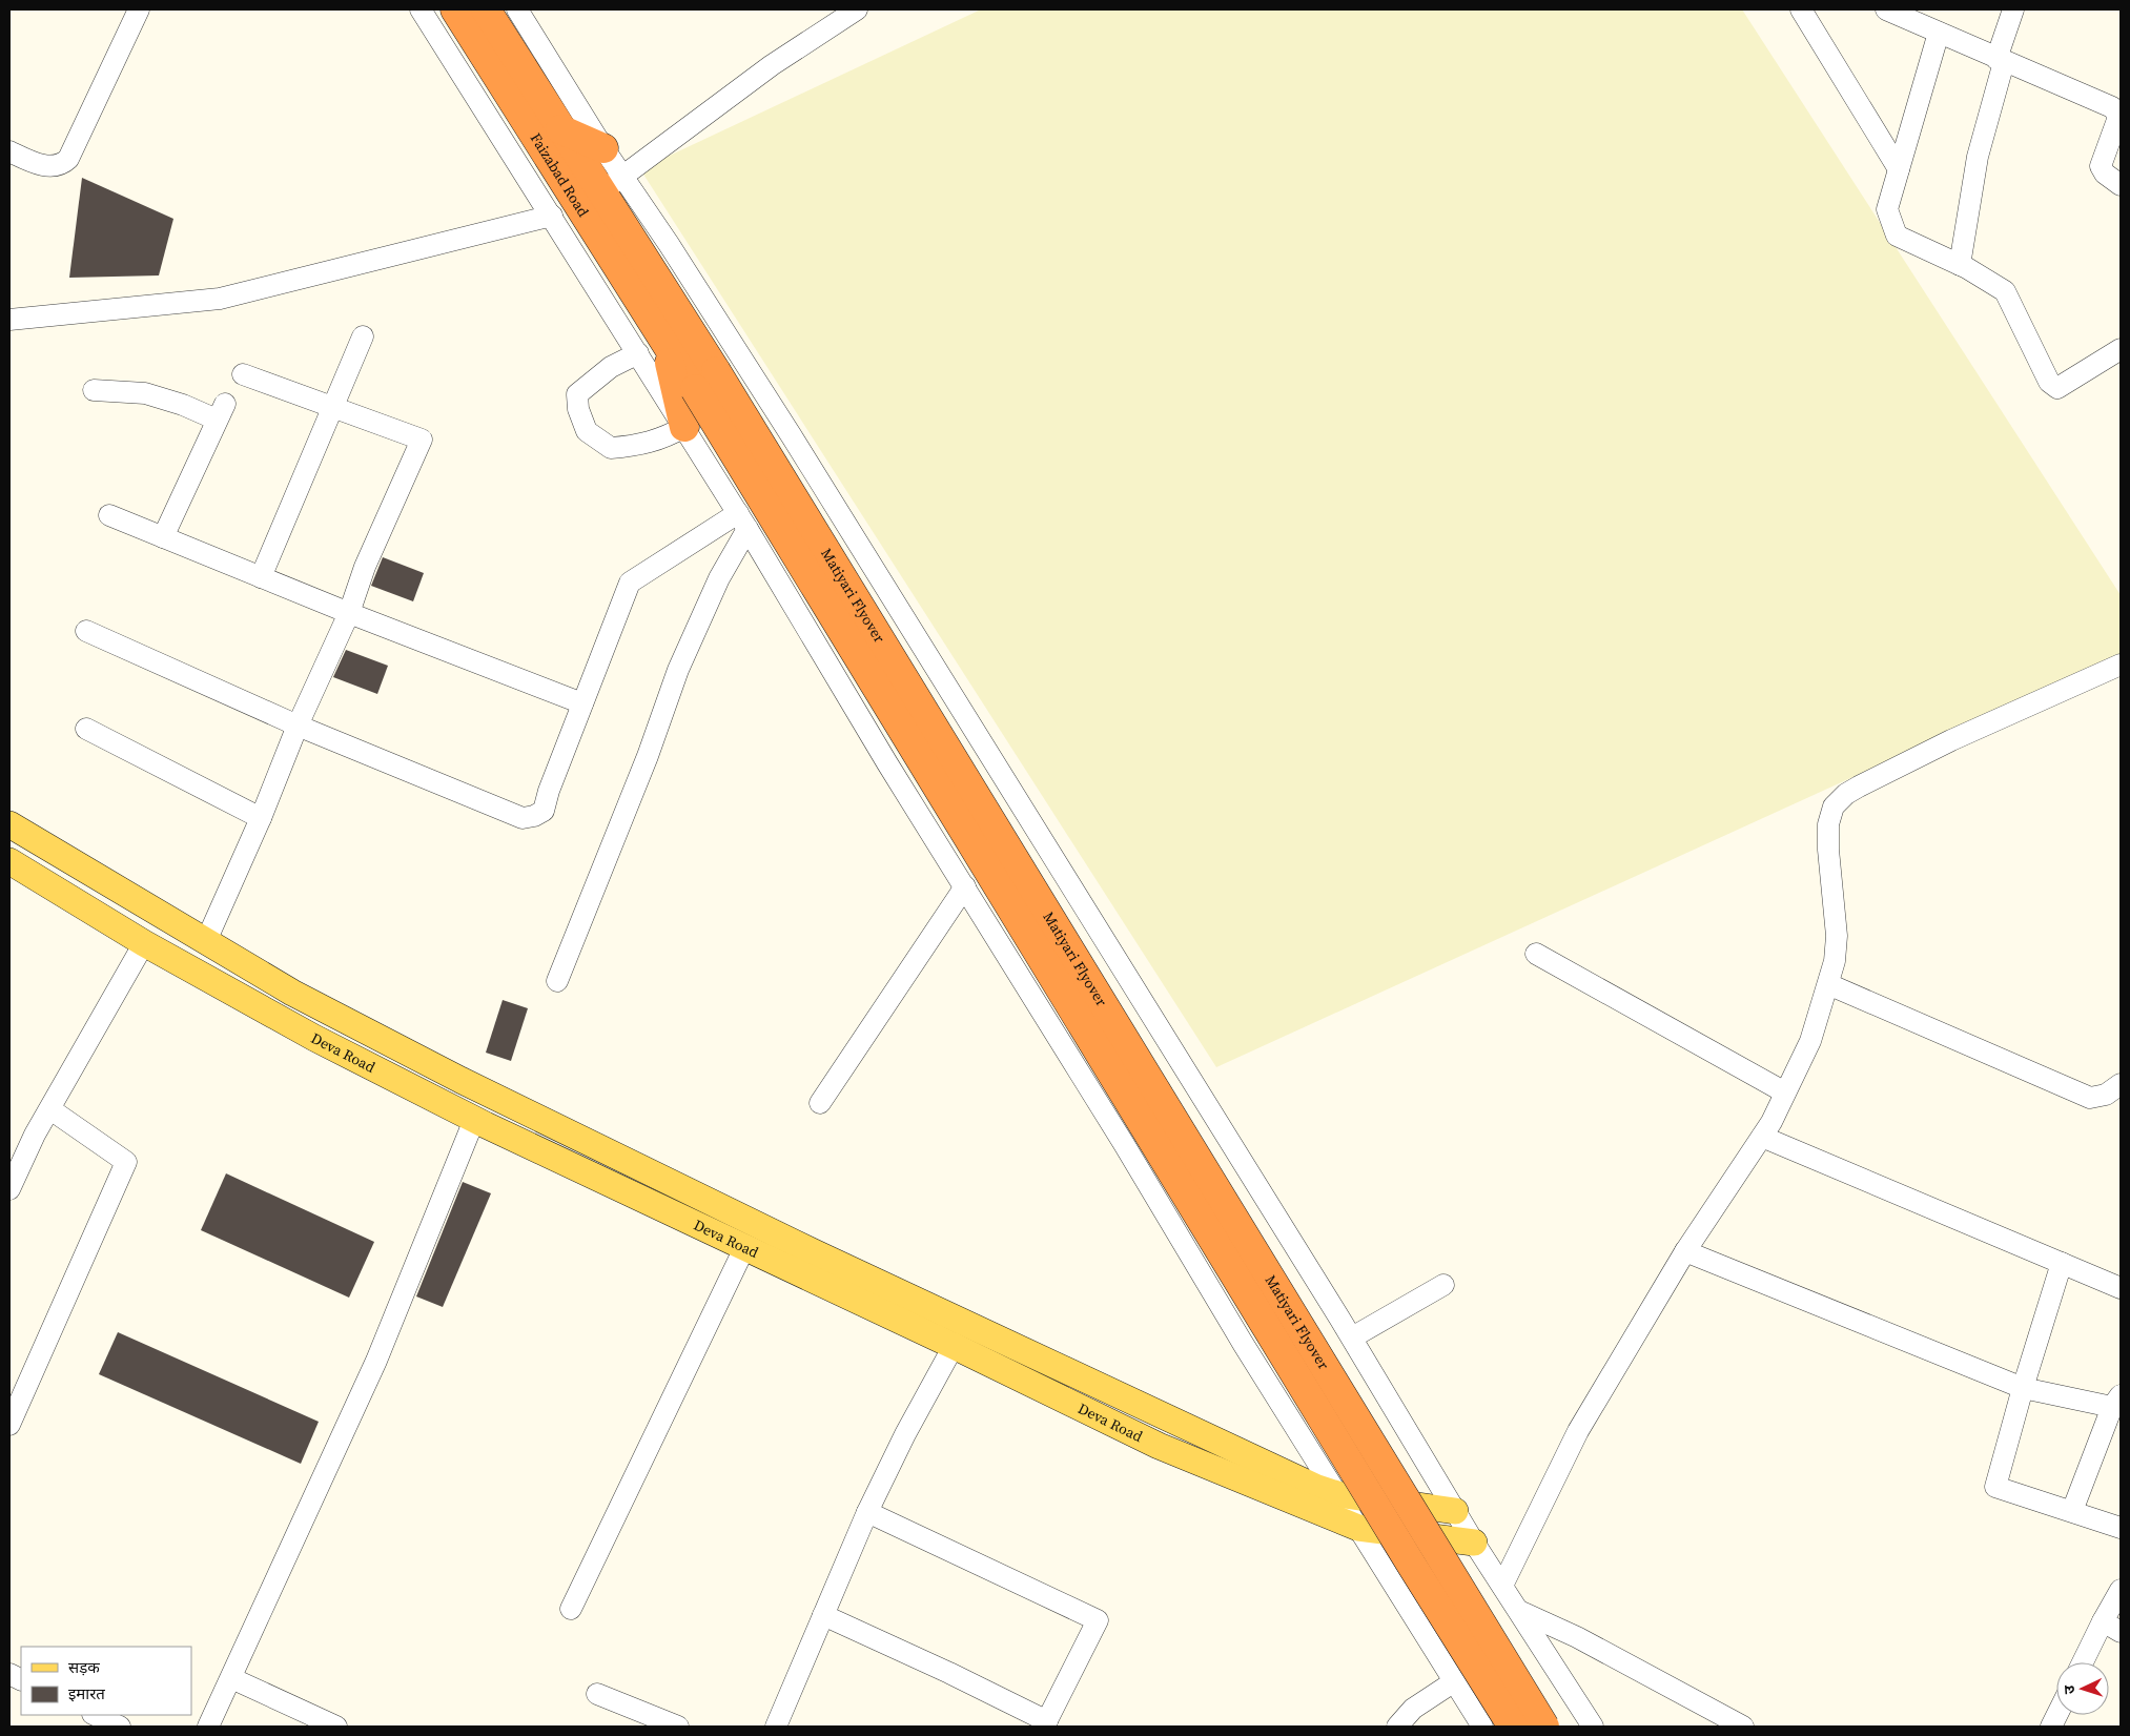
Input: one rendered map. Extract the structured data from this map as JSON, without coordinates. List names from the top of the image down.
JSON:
{
  "streets": {
    "highway": ["Faizabad Road", "Matiyari Flyover"],
    "main road": ["Deva Road"]
  },
  "crossings": [
    ["Faizabad Road", "Matiyari Flyover"]
  ],
  "legend": ["सड़क", "इमारत"],
  "north": "left"
}
